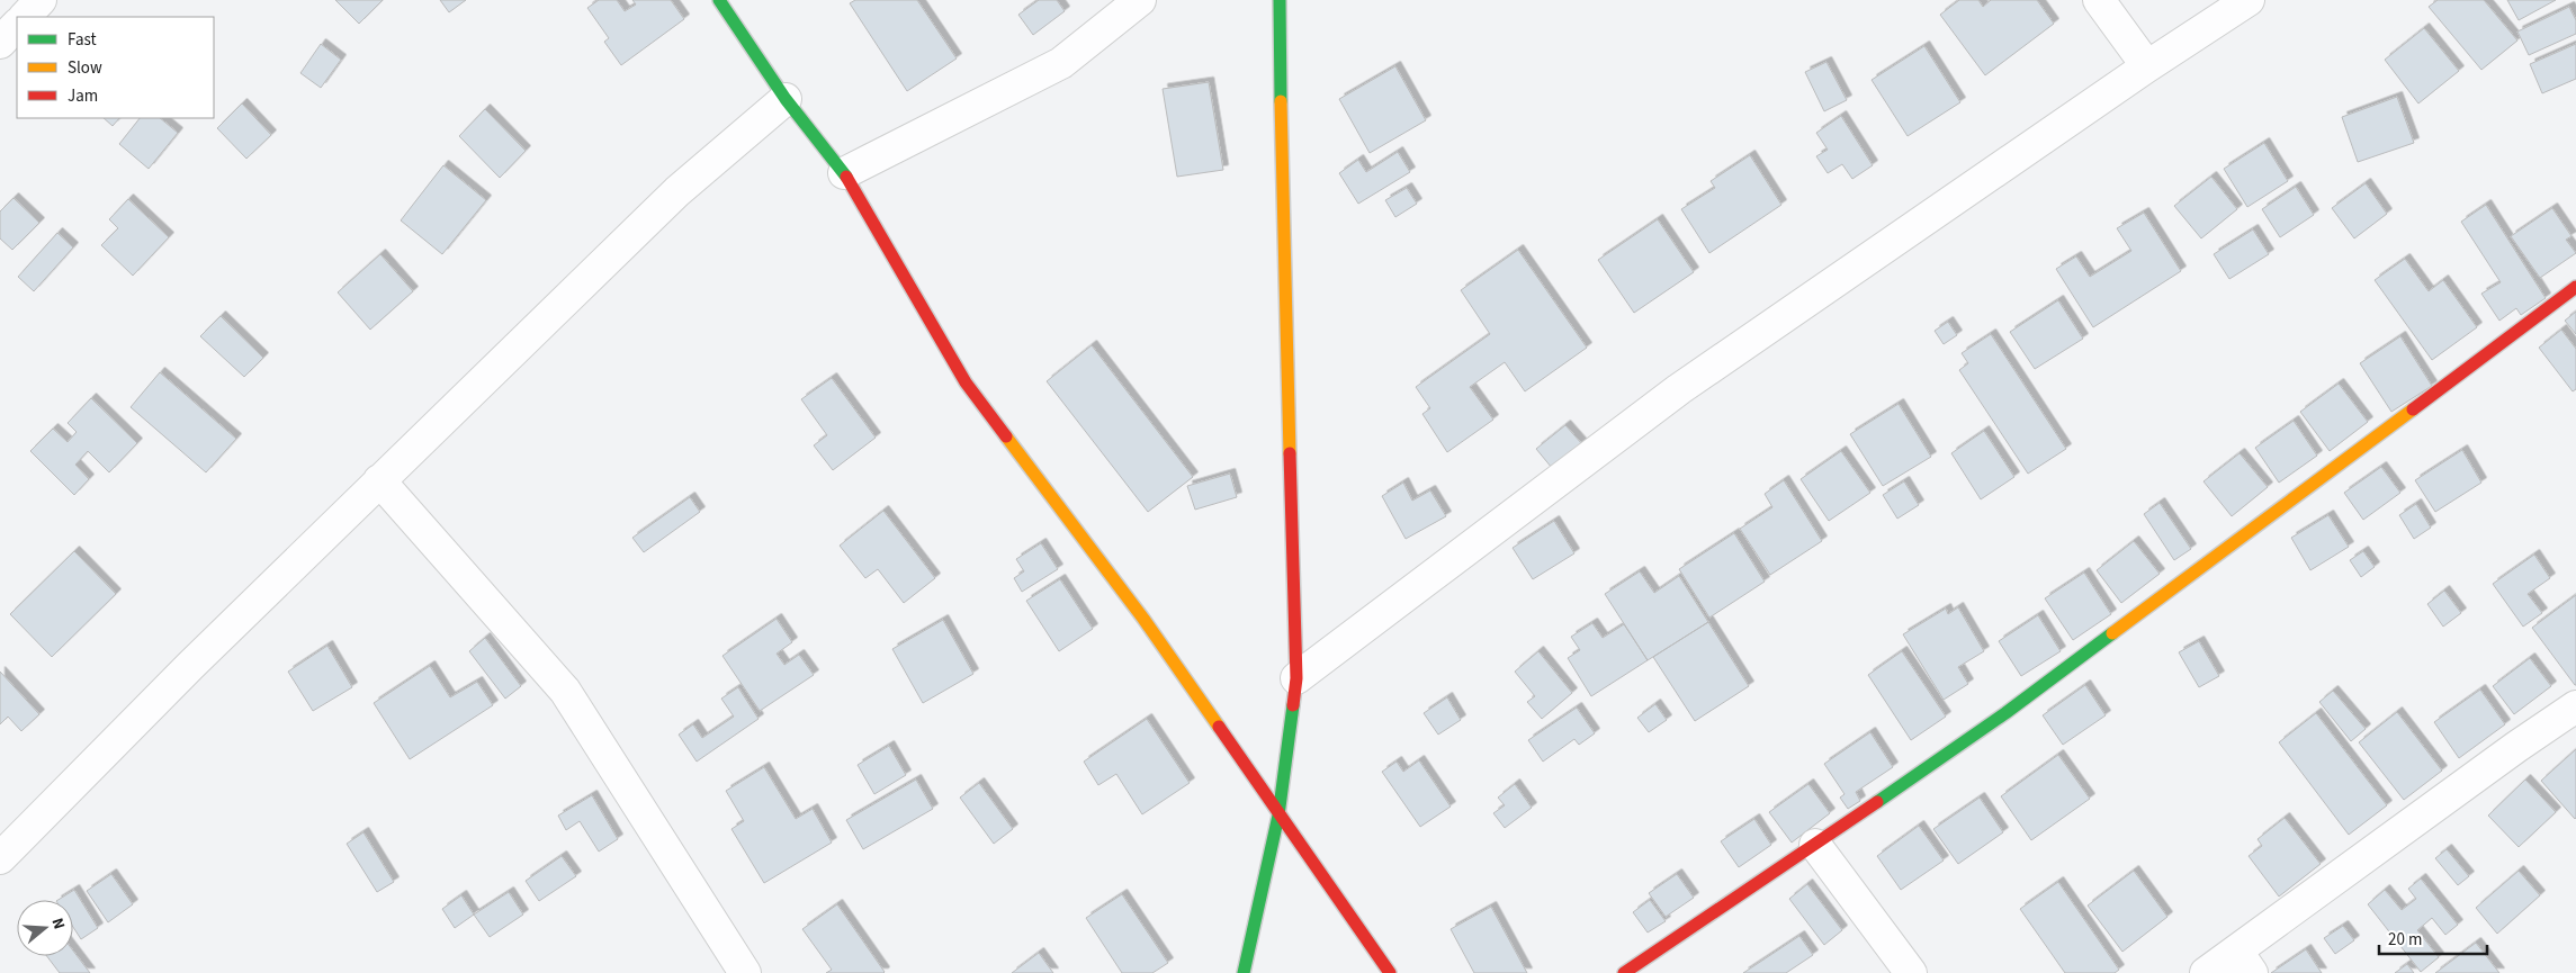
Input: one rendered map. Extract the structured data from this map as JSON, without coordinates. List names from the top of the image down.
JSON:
{
  "legend": ["Fast", "Slow", "Jam"],
  "scale_bar": "20 m",
  "north": "right"
}
